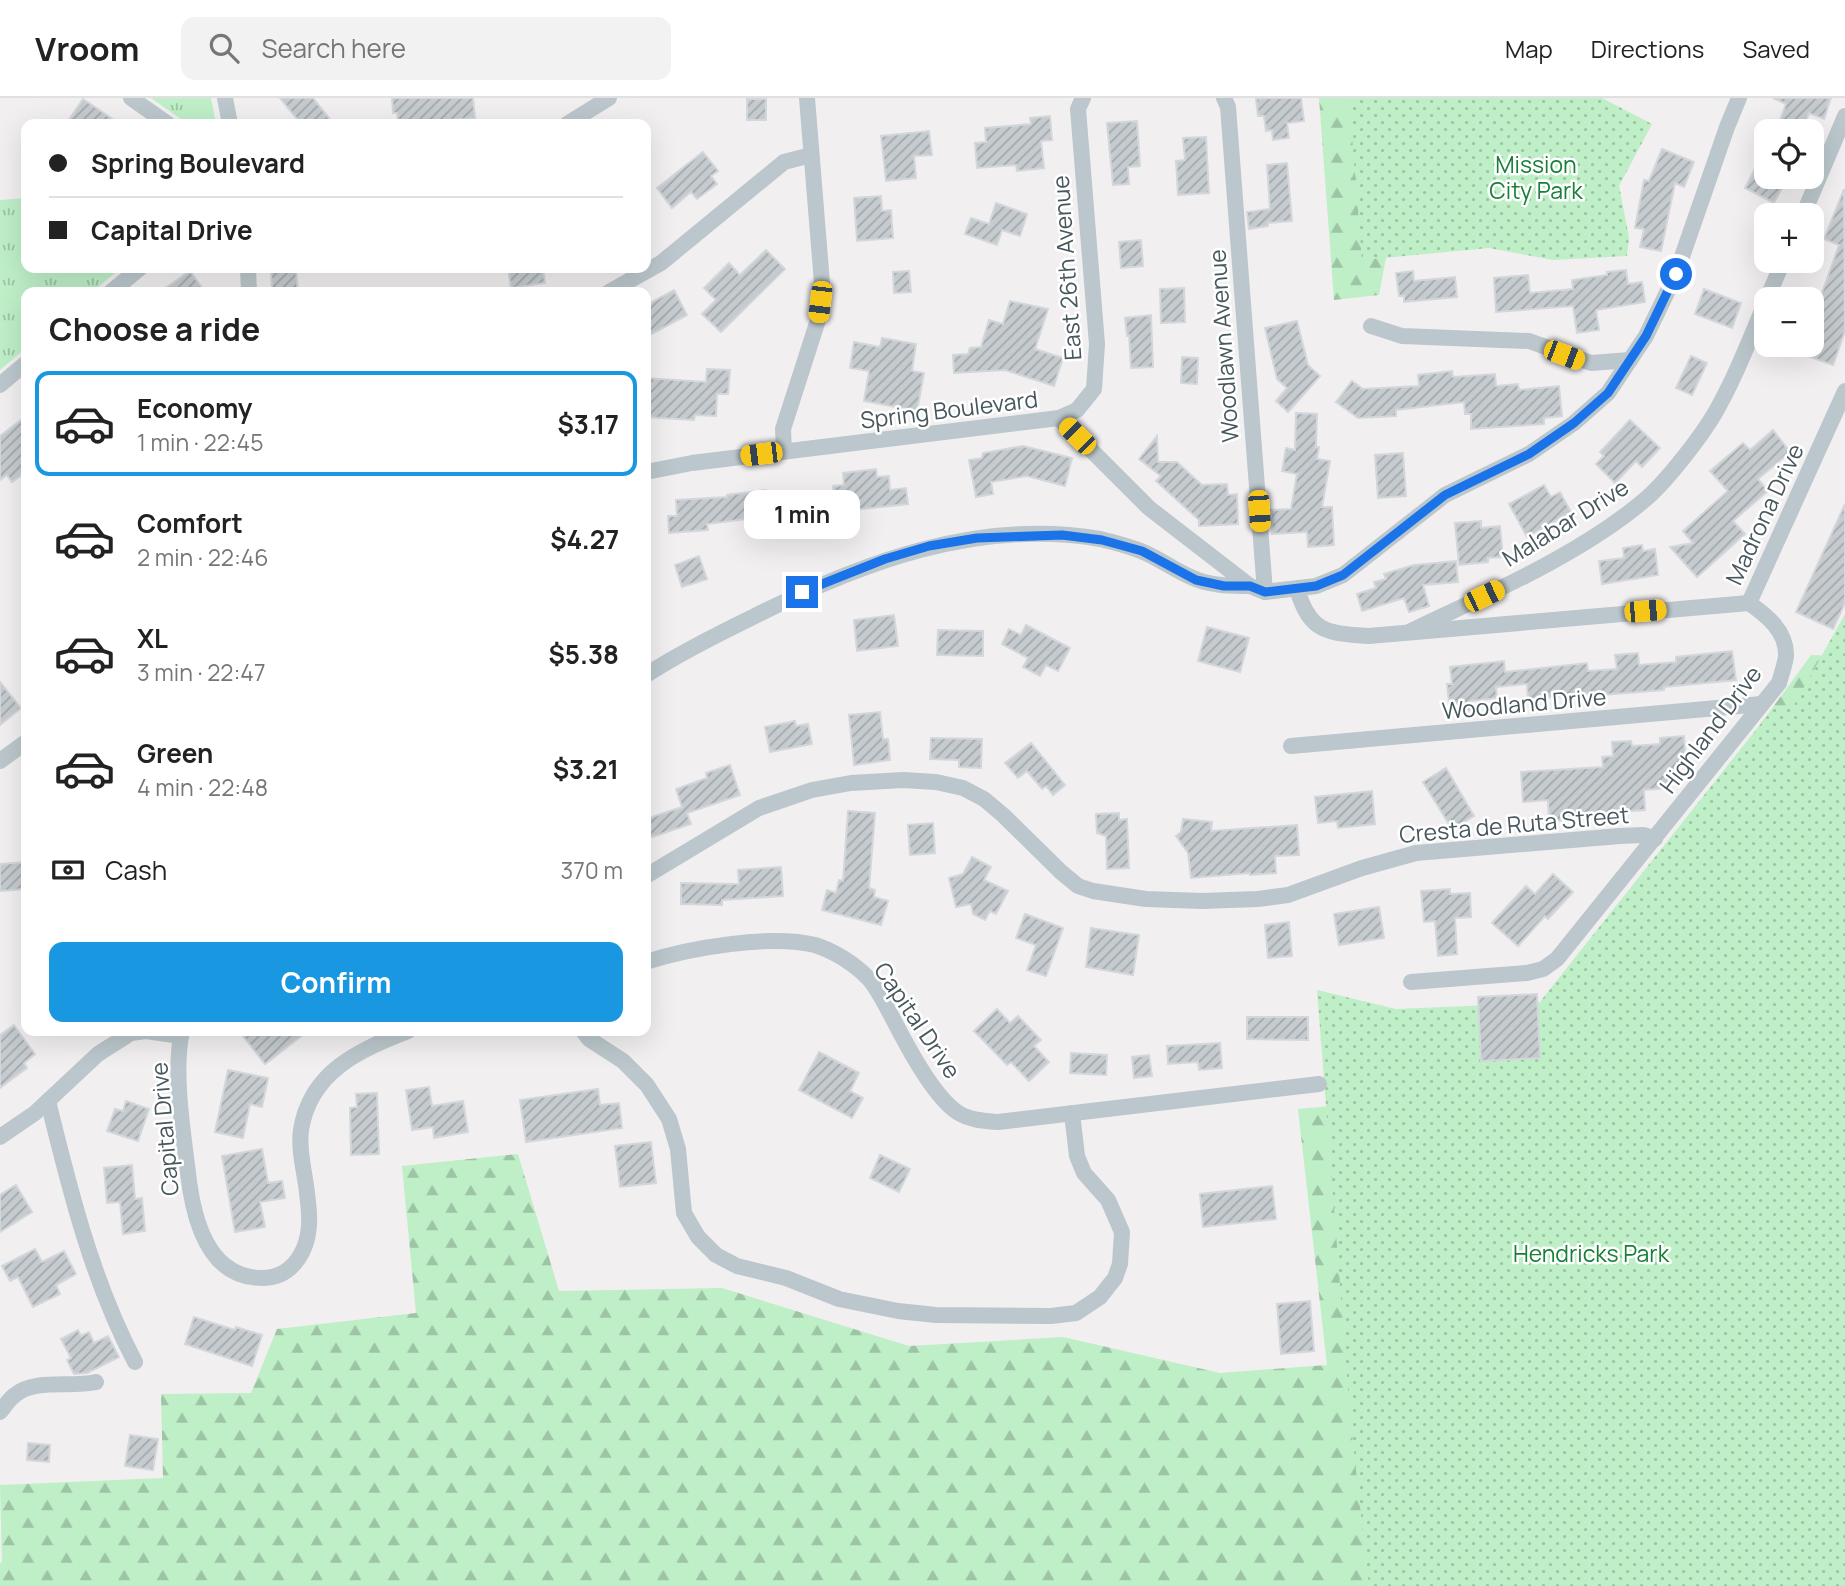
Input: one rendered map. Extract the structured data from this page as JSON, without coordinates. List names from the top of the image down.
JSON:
{
  "streets": {
    "street": [
      "East 26th Avenue",
      "Woodlawn Avenue",
      "Spring Boulevard",
      "Madrona Drive",
      "Malabar Drive",
      "Woodland Drive",
      "Highland Drive",
      "Cresta de Ruta Street",
      "Capital Drive"
    ]
  },
  "crossings": [
    ["East 26th Avenue", "Spring Boulevard"],
    ["Woodlawn Avenue", "Spring Boulevard"],
    ["Madrona Drive", "Malabar Drive"],
    ["Madrona Drive", "Highland Drive"],
    ["Woodland Drive", "Highland Drive"],
    ["Highland Drive", "Cresta de Ruta Street"]
  ],
  "parks": ["Mission City Park", "Hendricks Park"],
  "page": {
    "header": "Vroom",
    "search": "Search here",
    "nav": ["Map", "Directions", "Saved"],
    "map_buttons": ["+", "−"],
    "banner": ["Spring Boulevard", "Capital Drive"],
    "heading": "Choose a ride",
    "list": [
      {
        "name": "Economy",
        "note": "1 min · 22:45",
        "value": "$3.17"
      },
      {
        "name": "Comfort",
        "note": "2 min · 22:46",
        "value": "$4.27"
      },
      {
        "name": "XL",
        "note": "3 min · 22:47",
        "value": "$5.38"
      },
      {
        "name": "Green",
        "note": "4 min · 22:48",
        "value": "$3.21"
      }
    ],
    "bubble": "1 min",
    "pay": ["Cash", "370 m"],
    "buttons": "Confirm"
  }
}
